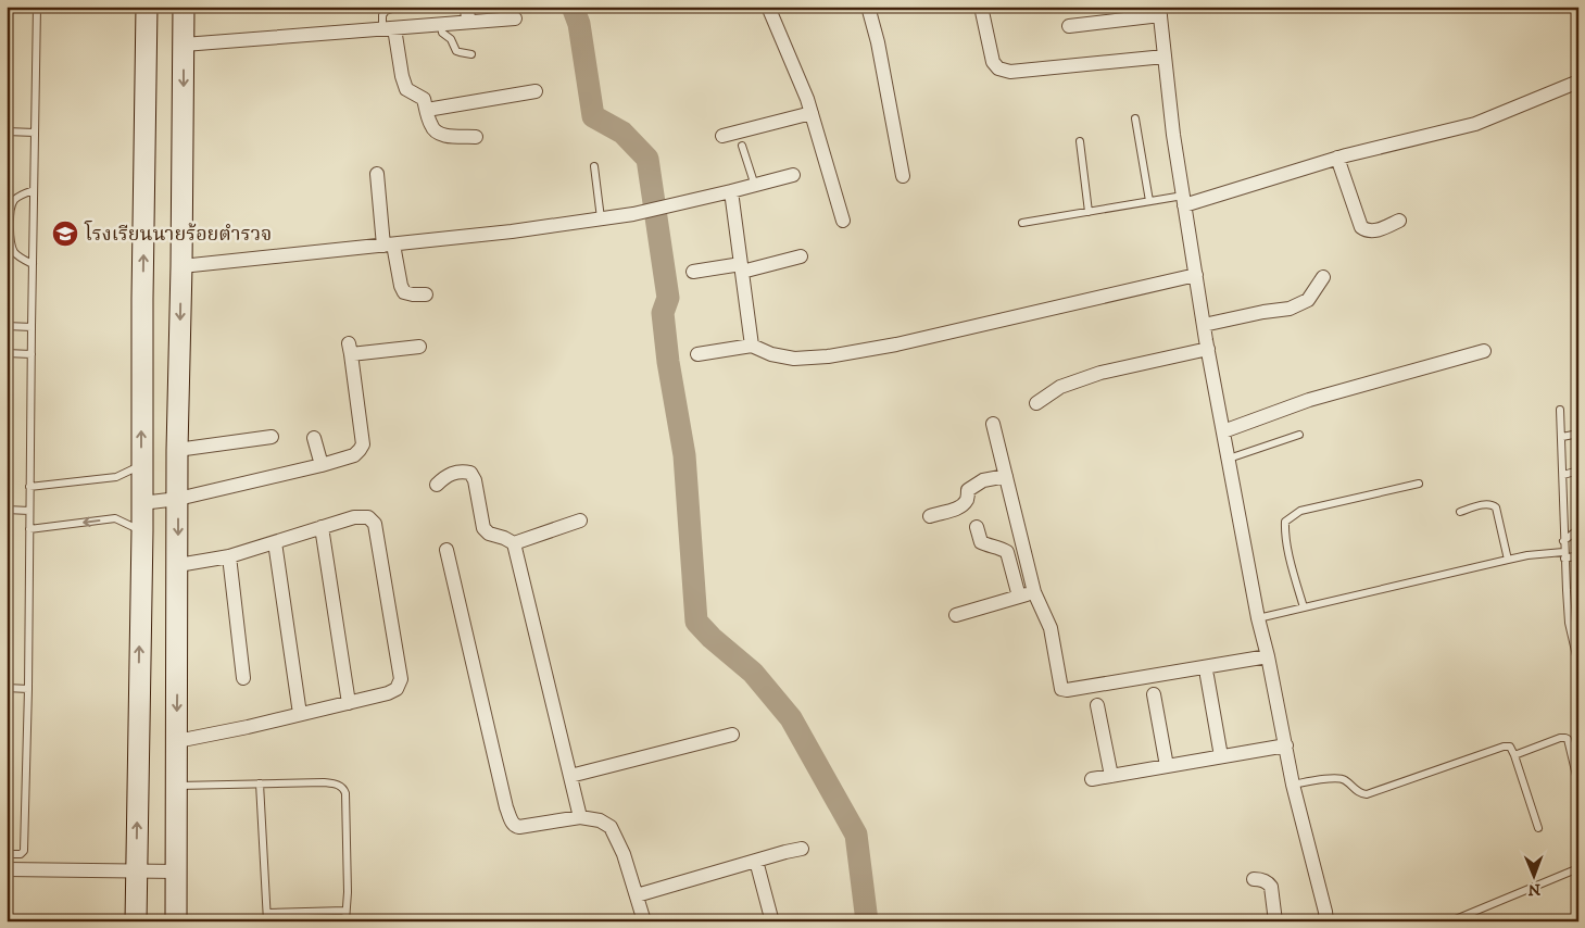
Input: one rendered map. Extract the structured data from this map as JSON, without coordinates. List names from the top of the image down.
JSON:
{
  "places": {
    "school or university": ["โรงเรียนนายร้อยตำรวจ"]
  },
  "north": "bottom"
}
